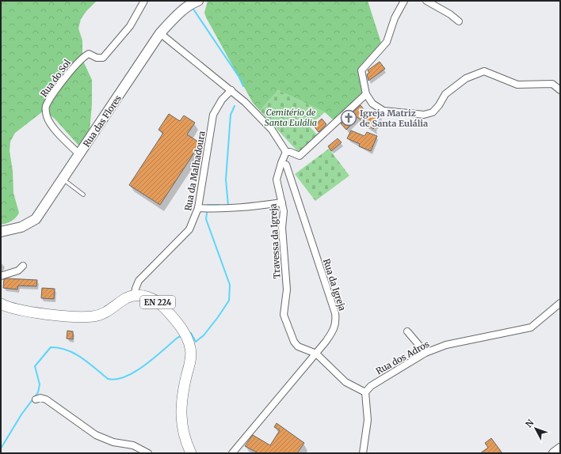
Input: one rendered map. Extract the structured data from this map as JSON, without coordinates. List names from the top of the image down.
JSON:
{
  "streets": {
    "main road": ["EN 224"],
    "street": [
      "Rua do Sol",
      "Rua das Flores",
      "Rua da Malhadoura",
      "Travessa da Igreja",
      "Rua da Igreja",
      "Rua dos Adros"
    ]
  },
  "crossings": [
    ["Rua do Sol", "Rua das Flores"],
    ["Rua da Malhadoura", "EN 224"],
    ["Travessa da Igreja", "Rua da Igreja"]
  ],
  "parks": ["Cemitério de Santa Eulália"],
  "places": {
    "church": ["Igreja Matriz de Santa Eulália"]
  },
  "north": "top left"
}
